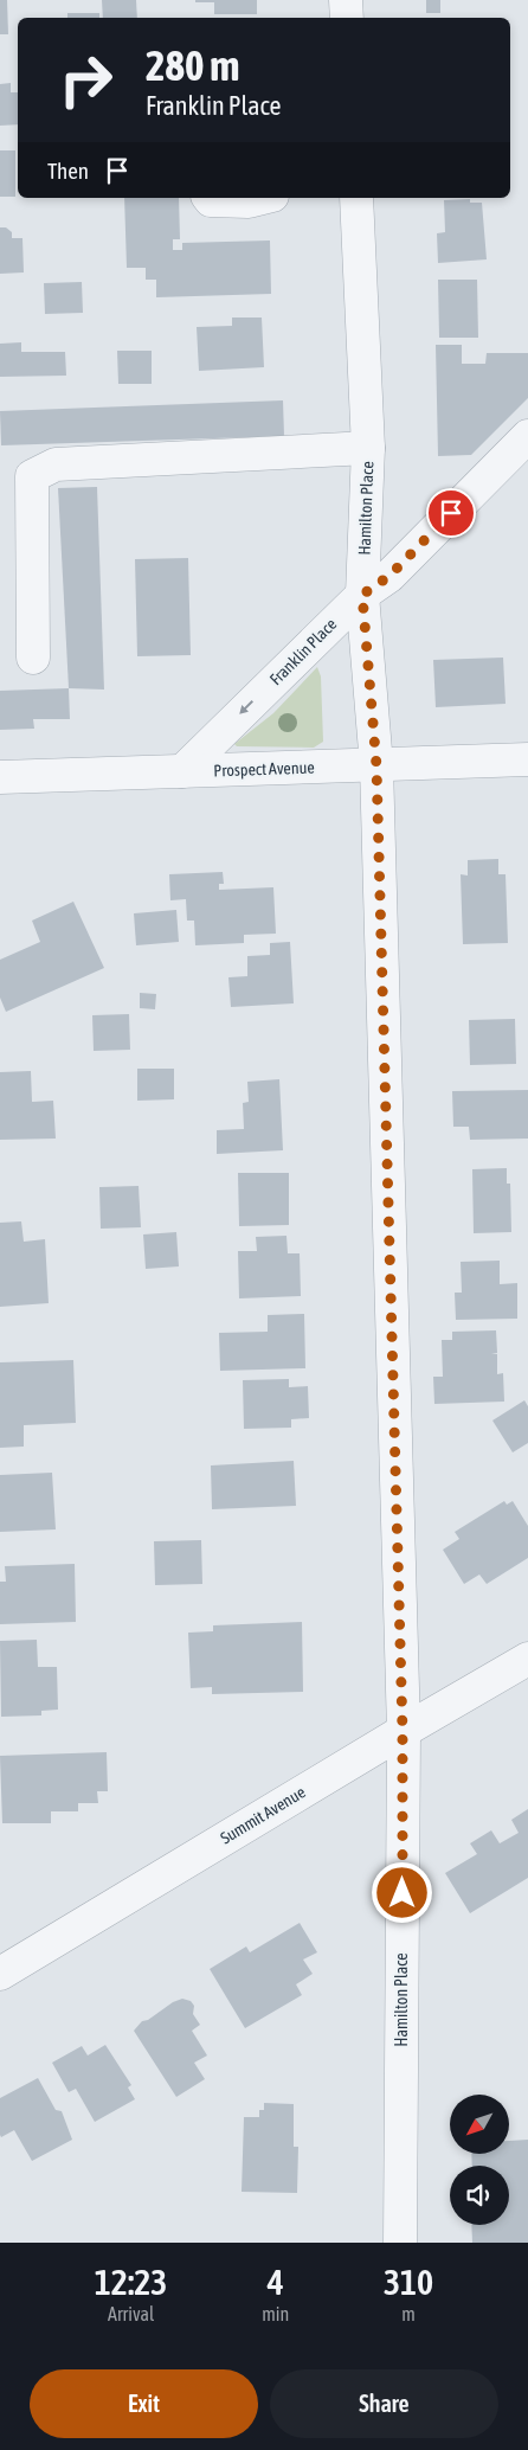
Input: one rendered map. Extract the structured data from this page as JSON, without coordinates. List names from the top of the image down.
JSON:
{
  "streets": {
    "street": [
      "Hamilton Place",
      "Franklin Place",
      "Prospect Avenue",
      "Summit Avenue"
    ]
  },
  "crossings": [
    ["Hamilton Place", "Franklin Place"],
    ["Hamilton Place", "Prospect Avenue"],
    ["Hamilton Place", "Summit Avenue"],
    ["Franklin Place", "Prospect Avenue"]
  ],
  "one_way": ["Franklin Place"],
  "north": "bottom left",
  "page": {
    "turn": ["280 m", "Franklin Place"],
    "then": "Then",
    "eta": [
      "12:23",
      "Arrival",
      "4",
      "min",
      "310",
      "m"
    ],
    "buttons": ["Exit", "Share"]
  }
}
